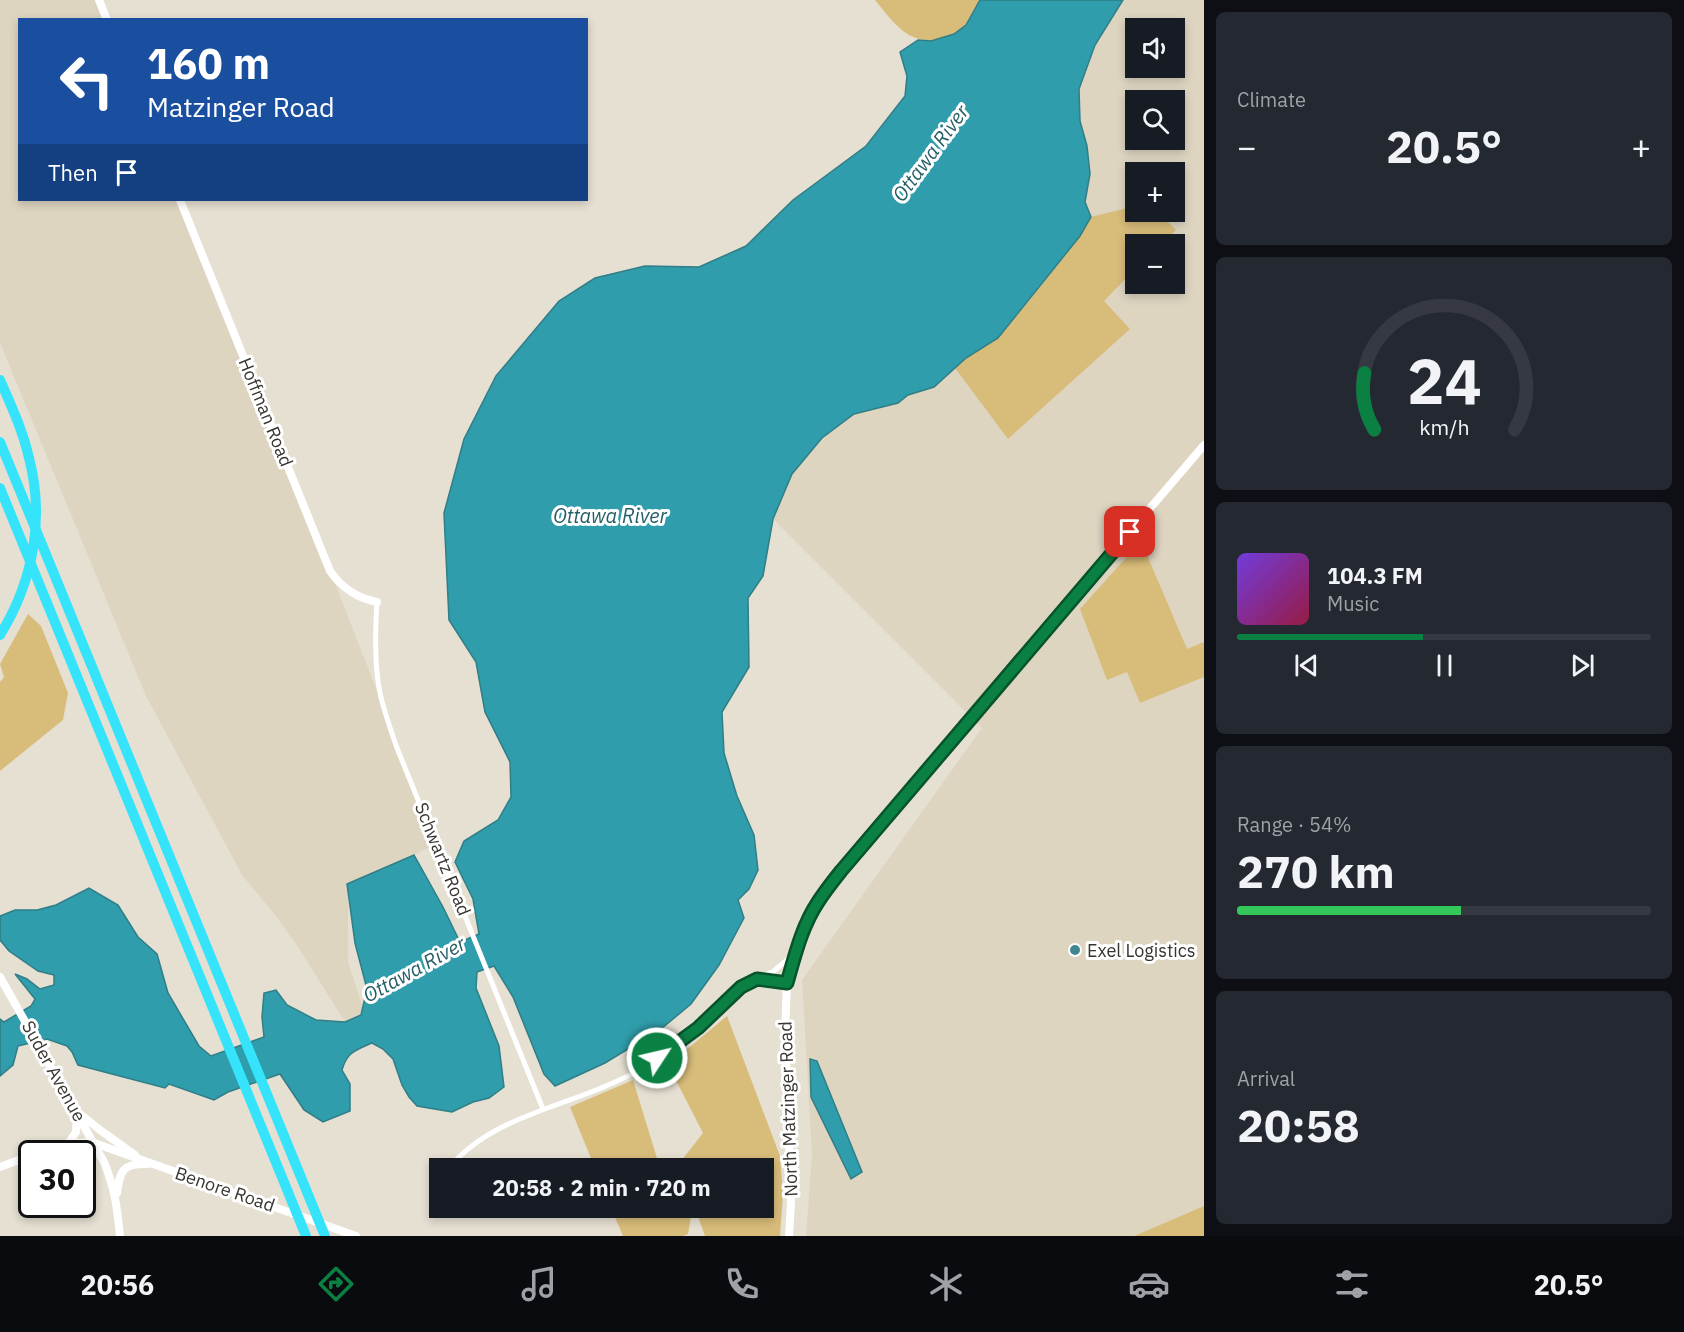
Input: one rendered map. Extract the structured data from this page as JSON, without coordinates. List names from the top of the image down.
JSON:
{
  "streets": {
    "street": [
      "Hoffman Road",
      "Schwartz Road",
      "Suder Avenue",
      "North Matzinger Road",
      "Benore Road"
    ]
  },
  "crossings": [
    ["Hoffman Road", "Schwartz Road"]
  ],
  "water": ["Ottawa River"],
  "places": ["Exel Logistics"],
  "page": {
    "tile": [
      "Climate",
      ["Range · 54%", "270 km"],
      ["Arrival", "20:58"]
    ],
    "map_buttons": ["+", "−"],
    "turn": ["160 m", "Matzinger Road"],
    "heat": ["−", "20.5°", "+"],
    "then": "Then",
    "song": ["104.3 FM", "Music"],
    "limit": "30",
    "trip": "20:58 · 2 min · 720 m",
    "tabs": ["20:56", "20.5°"],
    "gauge": ["24", "km/h"]
  }
}
